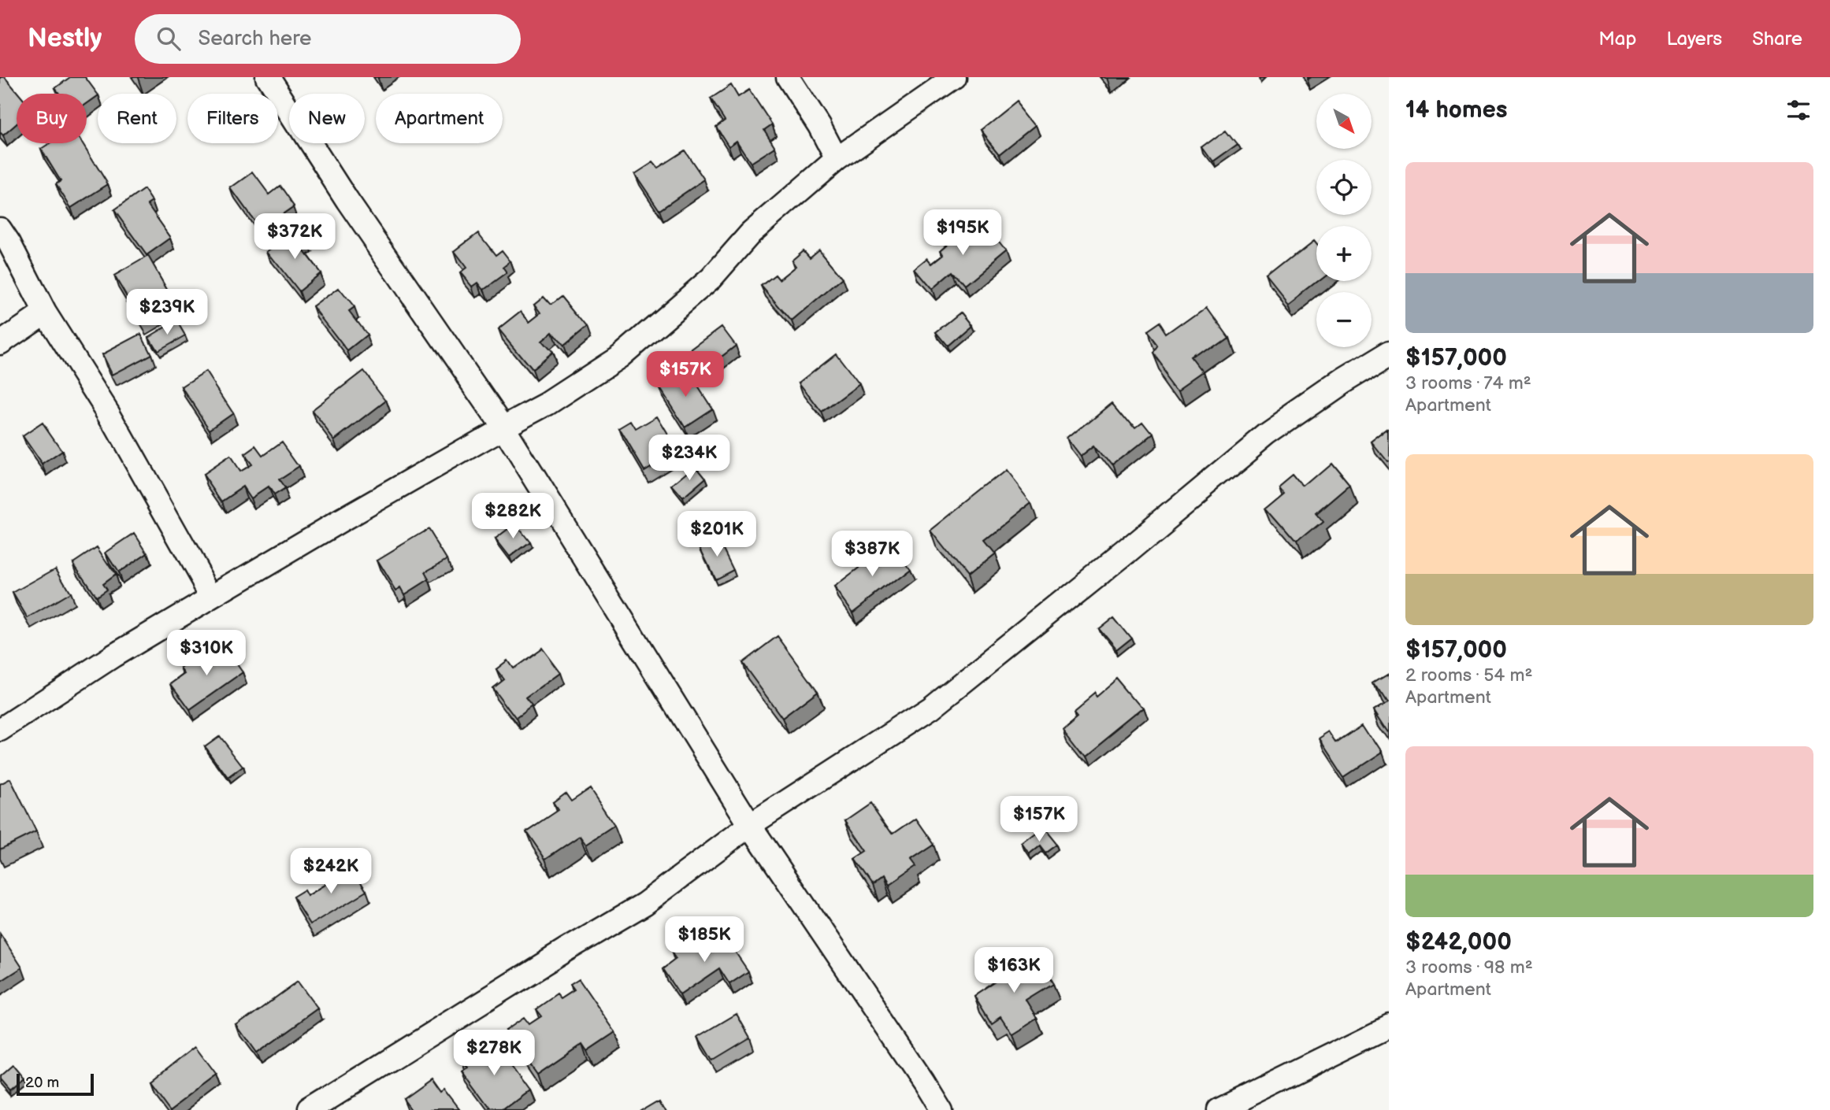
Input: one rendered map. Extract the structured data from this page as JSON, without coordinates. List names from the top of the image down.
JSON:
{
  "scale_bar": "20 m",
  "north": "bottom right",
  "page": {
    "header": "Nestly",
    "search": "Search here",
    "nav": ["Map", "Layers", "Share"],
    "heading": "14 homes",
    "map_buttons": ["+", "−"],
    "chip": [
      "Buy",
      "Rent",
      "Filters",
      "New",
      "Apartment"
    ],
    "list": [
      {
        "name": "$157,000",
        "note": "3 rooms · 74 m² · Apartment"
      },
      {
        "name": "$157,000",
        "note": "2 rooms · 54 m² · Apartment"
      },
      {
        "name": "$242,000",
        "note": "3 rooms · 98 m² · Apartment"
      }
    ],
    "price": [
      "$195K",
      "$372K",
      "$239K",
      "$157K",
      "$234K",
      "$282K",
      "$201K",
      "$387K",
      "$310K",
      "$157K",
      "$242K",
      "$185K",
      "$163K",
      "$278K"
    ],
    "scale": "20 m"
  }
}
